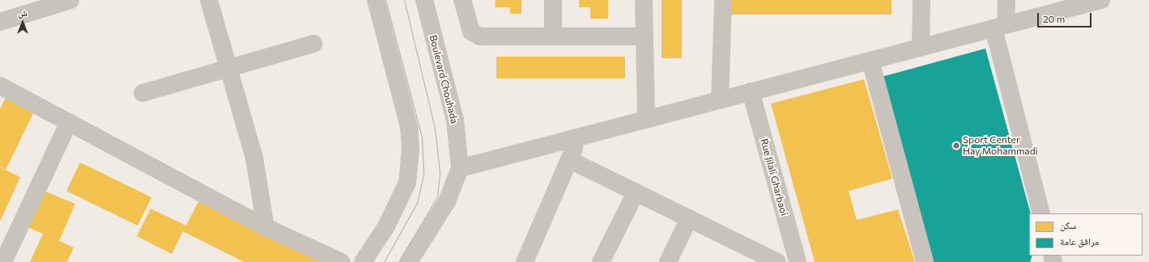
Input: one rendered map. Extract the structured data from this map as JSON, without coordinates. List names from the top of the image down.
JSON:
{
  "streets": {
    "street": ["Boulevard Chouhada", "Rue Jilali Gharbaoi"]
  },
  "places": ["Sport Center Hay Mohammadi"],
  "legend": ["سكن", "مرافق عامة"],
  "scale_bar": "20 m",
  "north": "top"
}
